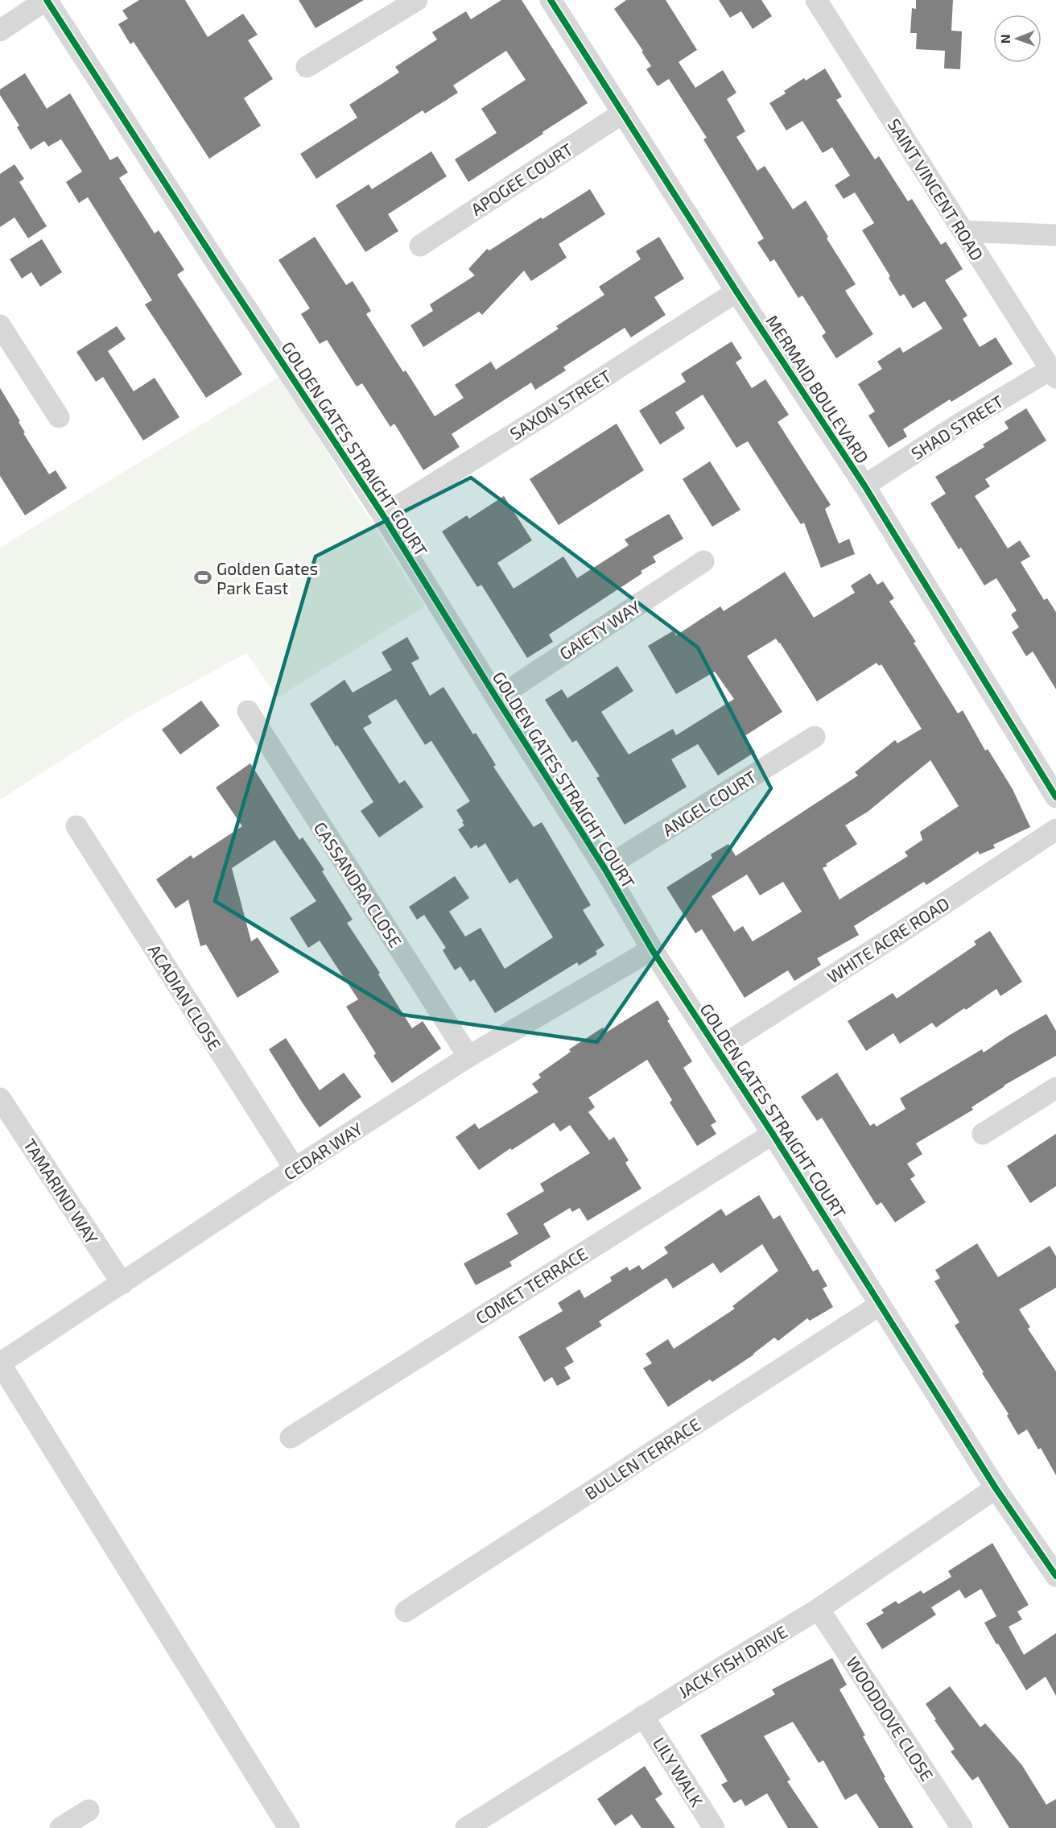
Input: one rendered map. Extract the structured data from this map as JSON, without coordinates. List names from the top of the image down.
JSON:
{
  "streets": {
    "street": [
      "APOGEE COURT",
      "SAINT VINCENT ROAD",
      "MERMAID BOULEVARD",
      "SAXON STREET",
      "SHAD STREET",
      "GOLDEN GATES STRAIGHT COURT",
      "GAIETY WAY",
      "ANGEL COURT",
      "CASSANDRA CLOSE",
      "WHITE ACRE ROAD",
      "ACADIAN CLOSE",
      "CEDAR WAY",
      "TAMARIND WAY",
      "COMET TERRACE",
      "BULLEN TERRACE",
      "JACK FISH DRIVE",
      "WOODDOVE CLOSE",
      "LILY WALK"
    ]
  },
  "crossings": [
    ["APOGEE COURT", "MERMAID BOULEVARD"],
    ["SAINT VINCENT ROAD", "SHAD STREET"],
    ["MERMAID BOULEVARD", "SAXON STREET"],
    ["MERMAID BOULEVARD", "SHAD STREET"],
    ["SAXON STREET", "GOLDEN GATES STRAIGHT COURT"],
    ["GOLDEN GATES STRAIGHT COURT", "GAIETY WAY"],
    ["GOLDEN GATES STRAIGHT COURT", "ANGEL COURT"],
    ["GOLDEN GATES STRAIGHT COURT", "WHITE ACRE ROAD"],
    ["GOLDEN GATES STRAIGHT COURT", "CEDAR WAY"],
    ["GOLDEN GATES STRAIGHT COURT", "COMET TERRACE"],
    ["GOLDEN GATES STRAIGHT COURT", "BULLEN TERRACE"],
    ["GOLDEN GATES STRAIGHT COURT", "JACK FISH DRIVE"],
    ["CASSANDRA CLOSE", "CEDAR WAY"],
    ["ACADIAN CLOSE", "CEDAR WAY"],
    ["CEDAR WAY", "TAMARIND WAY"],
    ["JACK FISH DRIVE", "WOODDOVE CLOSE"],
    ["JACK FISH DRIVE", "LILY WALK"]
  ],
  "places": {
    "sports": ["Golden Gates Park East"]
  },
  "north": "left"
}
